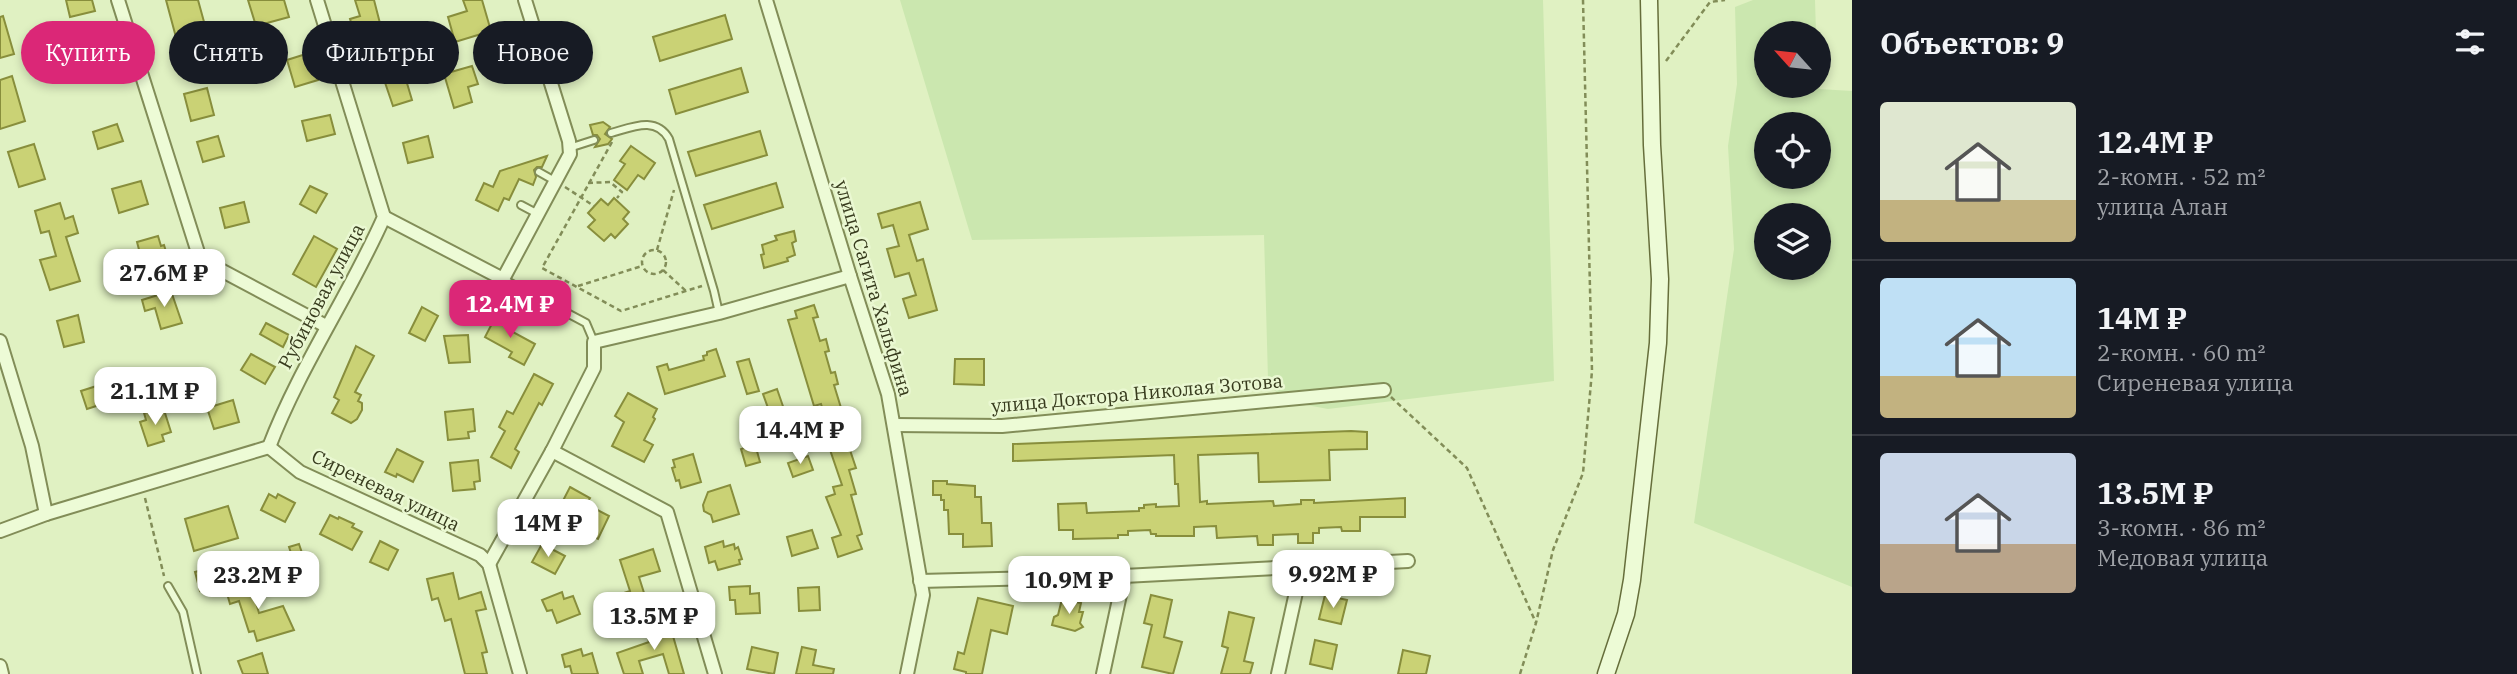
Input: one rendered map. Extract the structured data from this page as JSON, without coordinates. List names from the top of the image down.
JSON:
{
  "streets": {
    "street": [
      "улица Сагита Хальфина",
      "Рубиновая улица",
      "улица Доктора Николая Зотова",
      "Сиреневая улица"
    ]
  },
  "crossings": [
    ["улица Сагита Хальфина", "улица Доктора Николая Зотова"],
    ["Рубиновая улица", "Сиреневая улица"]
  ],
  "north": "top left",
  "page": {
    "heading": "Объектов: 9",
    "chip": [
      "Купить",
      "Снять",
      "Фильтры",
      "Новое"
    ],
    "list": [
      {
        "name": "12.4M ₽",
        "note": "2-комн. · 52 m² · улица Алан"
      },
      {
        "name": "14M ₽",
        "note": "2-комн. · 60 m² · Сиреневая улица"
      },
      {
        "name": "13.5M ₽",
        "note": "3-комн. · 86 m² · Медовая улица"
      }
    ],
    "price": [
      "27.6M ₽",
      "12.4M ₽",
      "21.1M ₽",
      "14.4M ₽",
      "14M ₽",
      "9.92M ₽",
      "23.2M ₽",
      "10.9M ₽",
      "13.5M ₽"
    ]
  }
}
